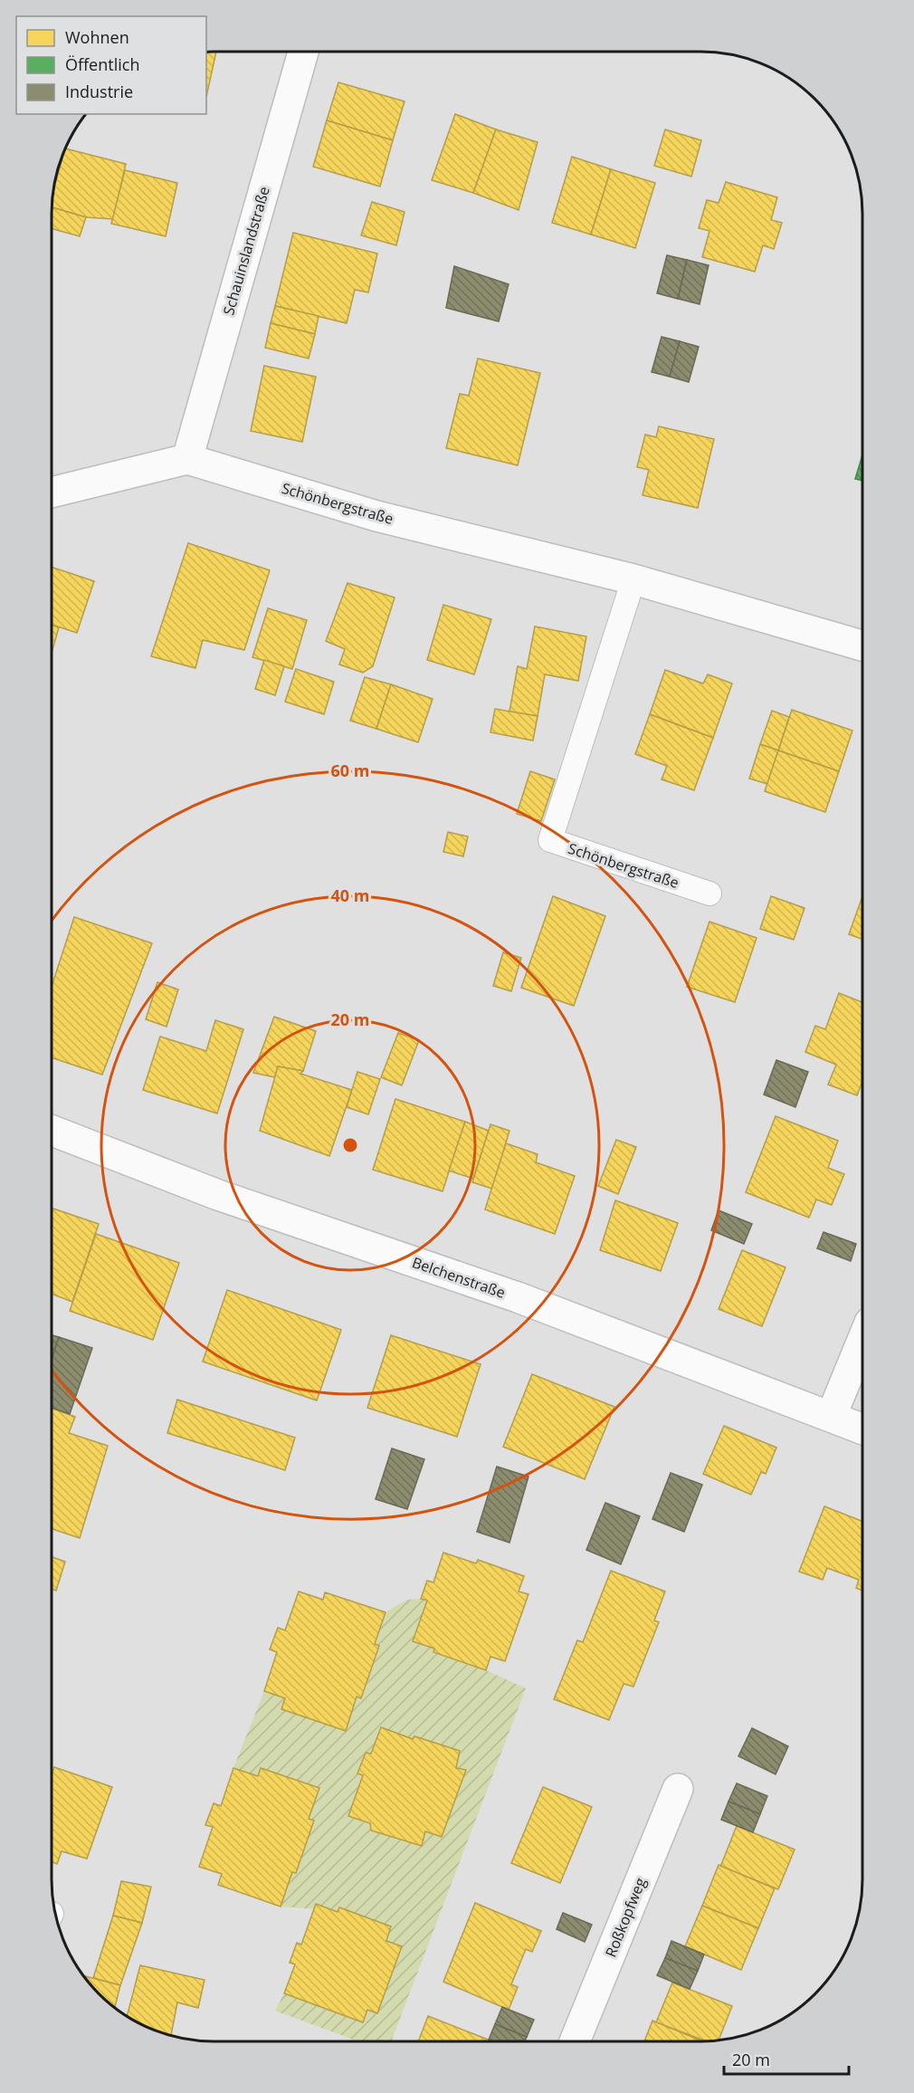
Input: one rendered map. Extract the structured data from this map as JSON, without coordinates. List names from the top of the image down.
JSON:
{
  "streets": {
    "street": [
      "Schauinslandstraße",
      "Schönbergstraße",
      "Belchenstraße",
      "Roßkopfweg"
    ]
  },
  "crossings": [
    ["Schauinslandstraße", "Schönbergstraße"]
  ],
  "legend": ["Wohnen", "Öffentlich", "Industrie"],
  "scale_bar": "20 m",
  "rings": ["60 m", "40 m", "20 m"]
}
